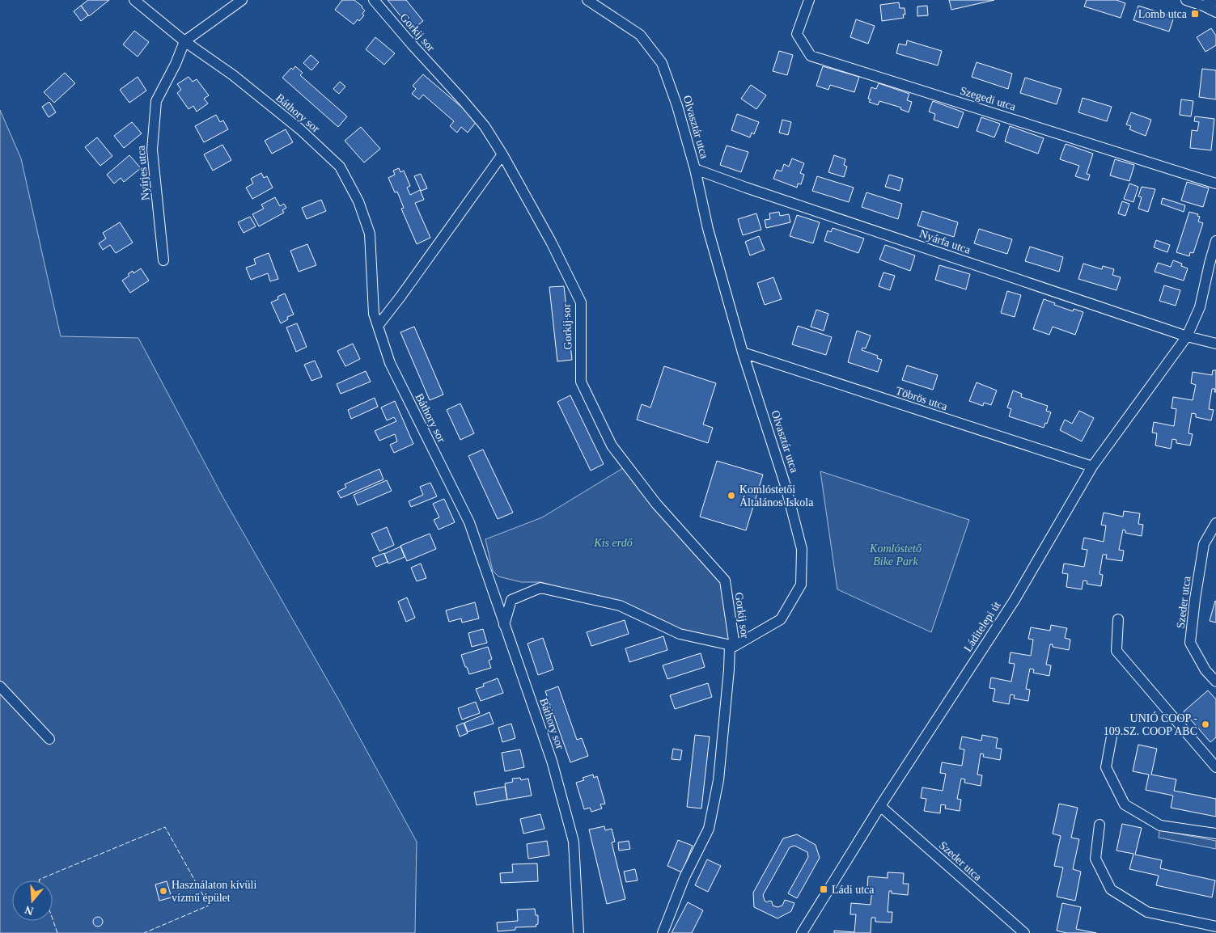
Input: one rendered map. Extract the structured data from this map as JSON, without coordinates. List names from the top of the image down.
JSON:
{
  "streets": {
    "street": [
      "Gorkij sor",
      "Szegedi utca",
      "Báthory sor",
      "Olvasztár utca",
      "Nyírjes utca",
      "Nyárfa utca",
      "Töbrös utca",
      "Szeder utca",
      "Láditelepi út"
    ]
  },
  "crossings": [
    ["Gorkij sor", "Olvasztár utca"],
    ["Báthory sor", "Nyírjes utca"],
    ["Olvasztár utca", "Nyárfa utca"],
    ["Olvasztár utca", "Töbrös utca"],
    ["Nyárfa utca", "Láditelepi út"],
    ["Töbrös utca", "Láditelepi út"],
    ["Szeder utca", "Láditelepi út"]
  ],
  "parks": ["Kis erdő", "Komlóstető Bike Park"],
  "places": {
    "transit": ["Lomb utca", "Ládi utca"],
    "other": ["Komlóstetői Általános Iskola", "UNIÓ COOP - 109.SZ. COOP ABC", "Használaton kívüli vízmű épület"]
  },
  "north": "bottom"
}
